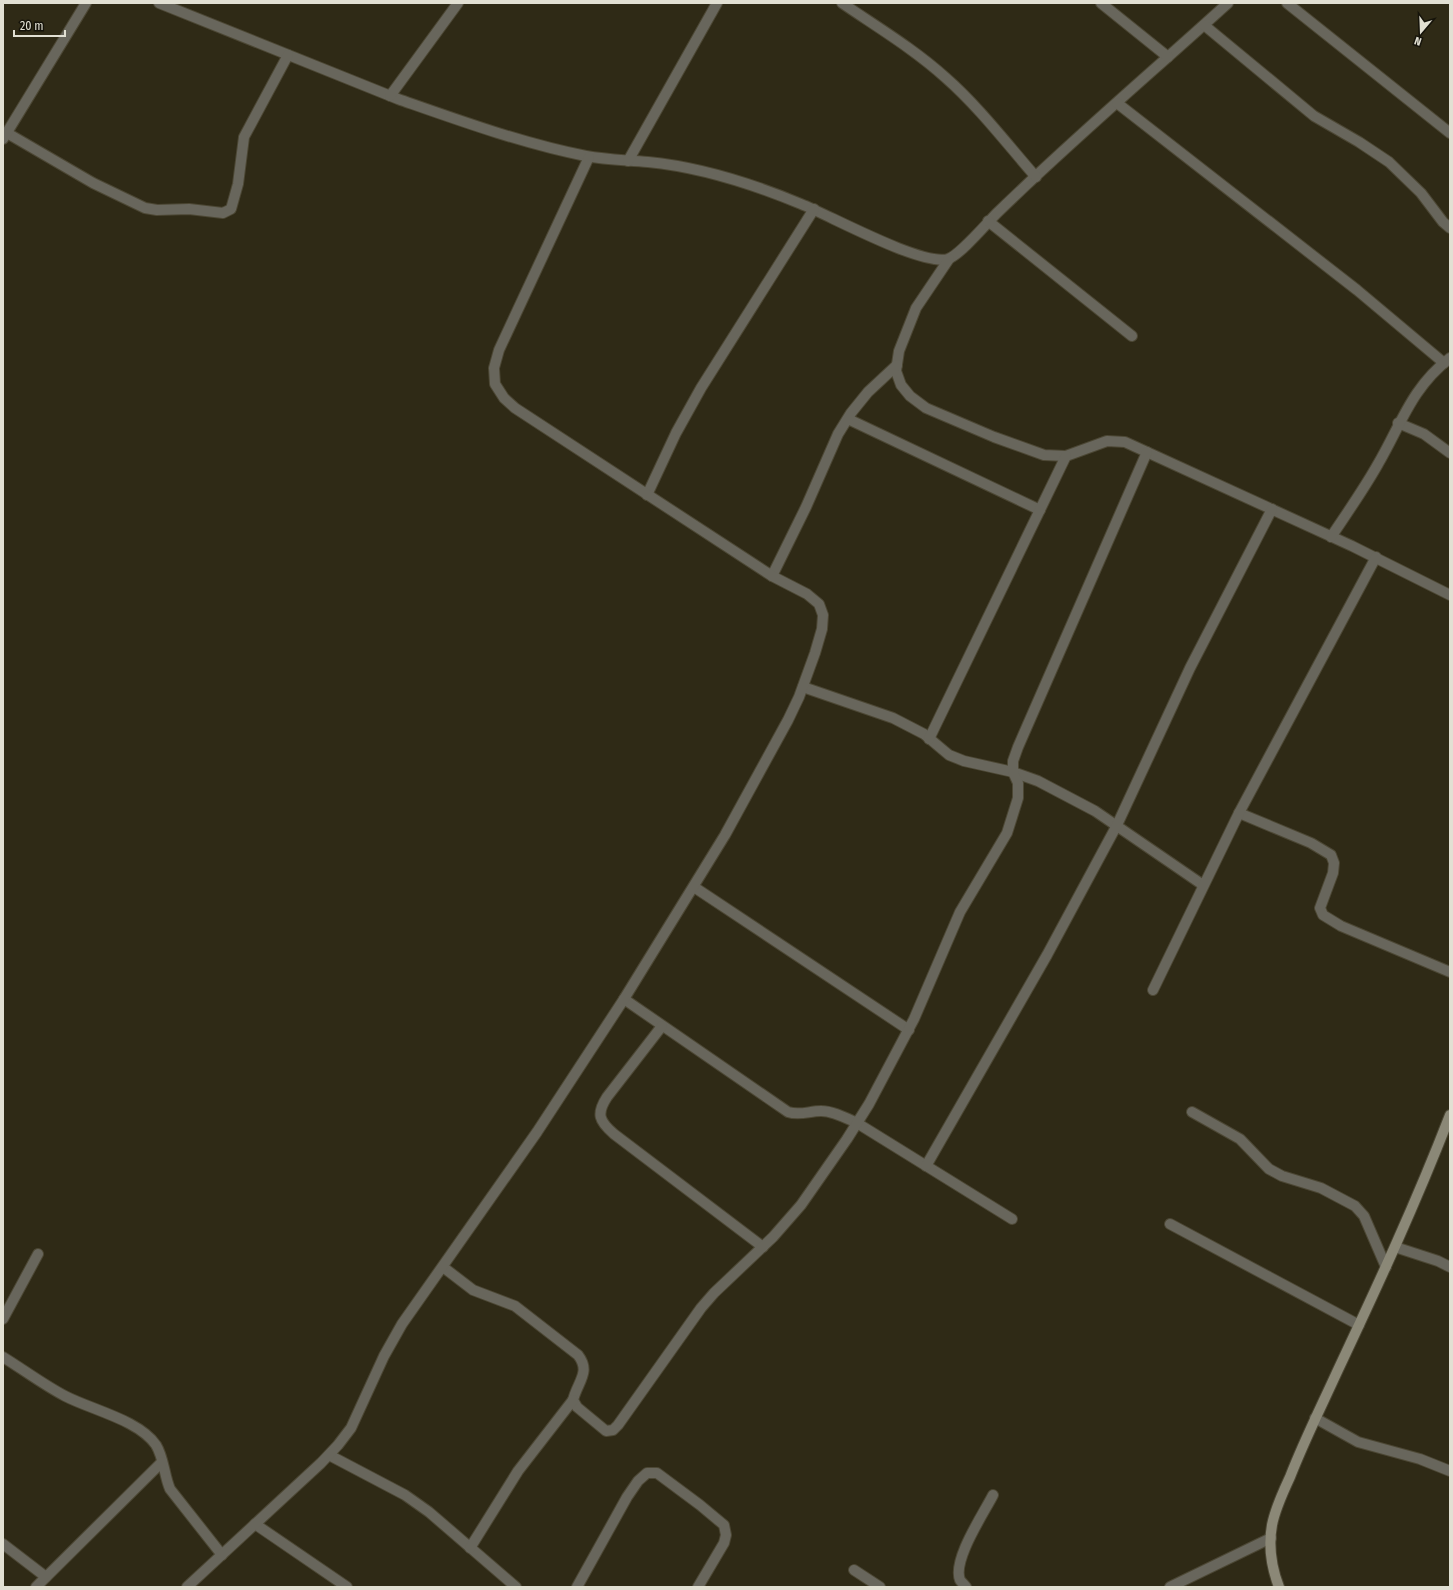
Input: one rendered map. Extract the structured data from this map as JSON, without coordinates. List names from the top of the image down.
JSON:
{
  "scale_bar": "20 m",
  "north": "bottom"
}
